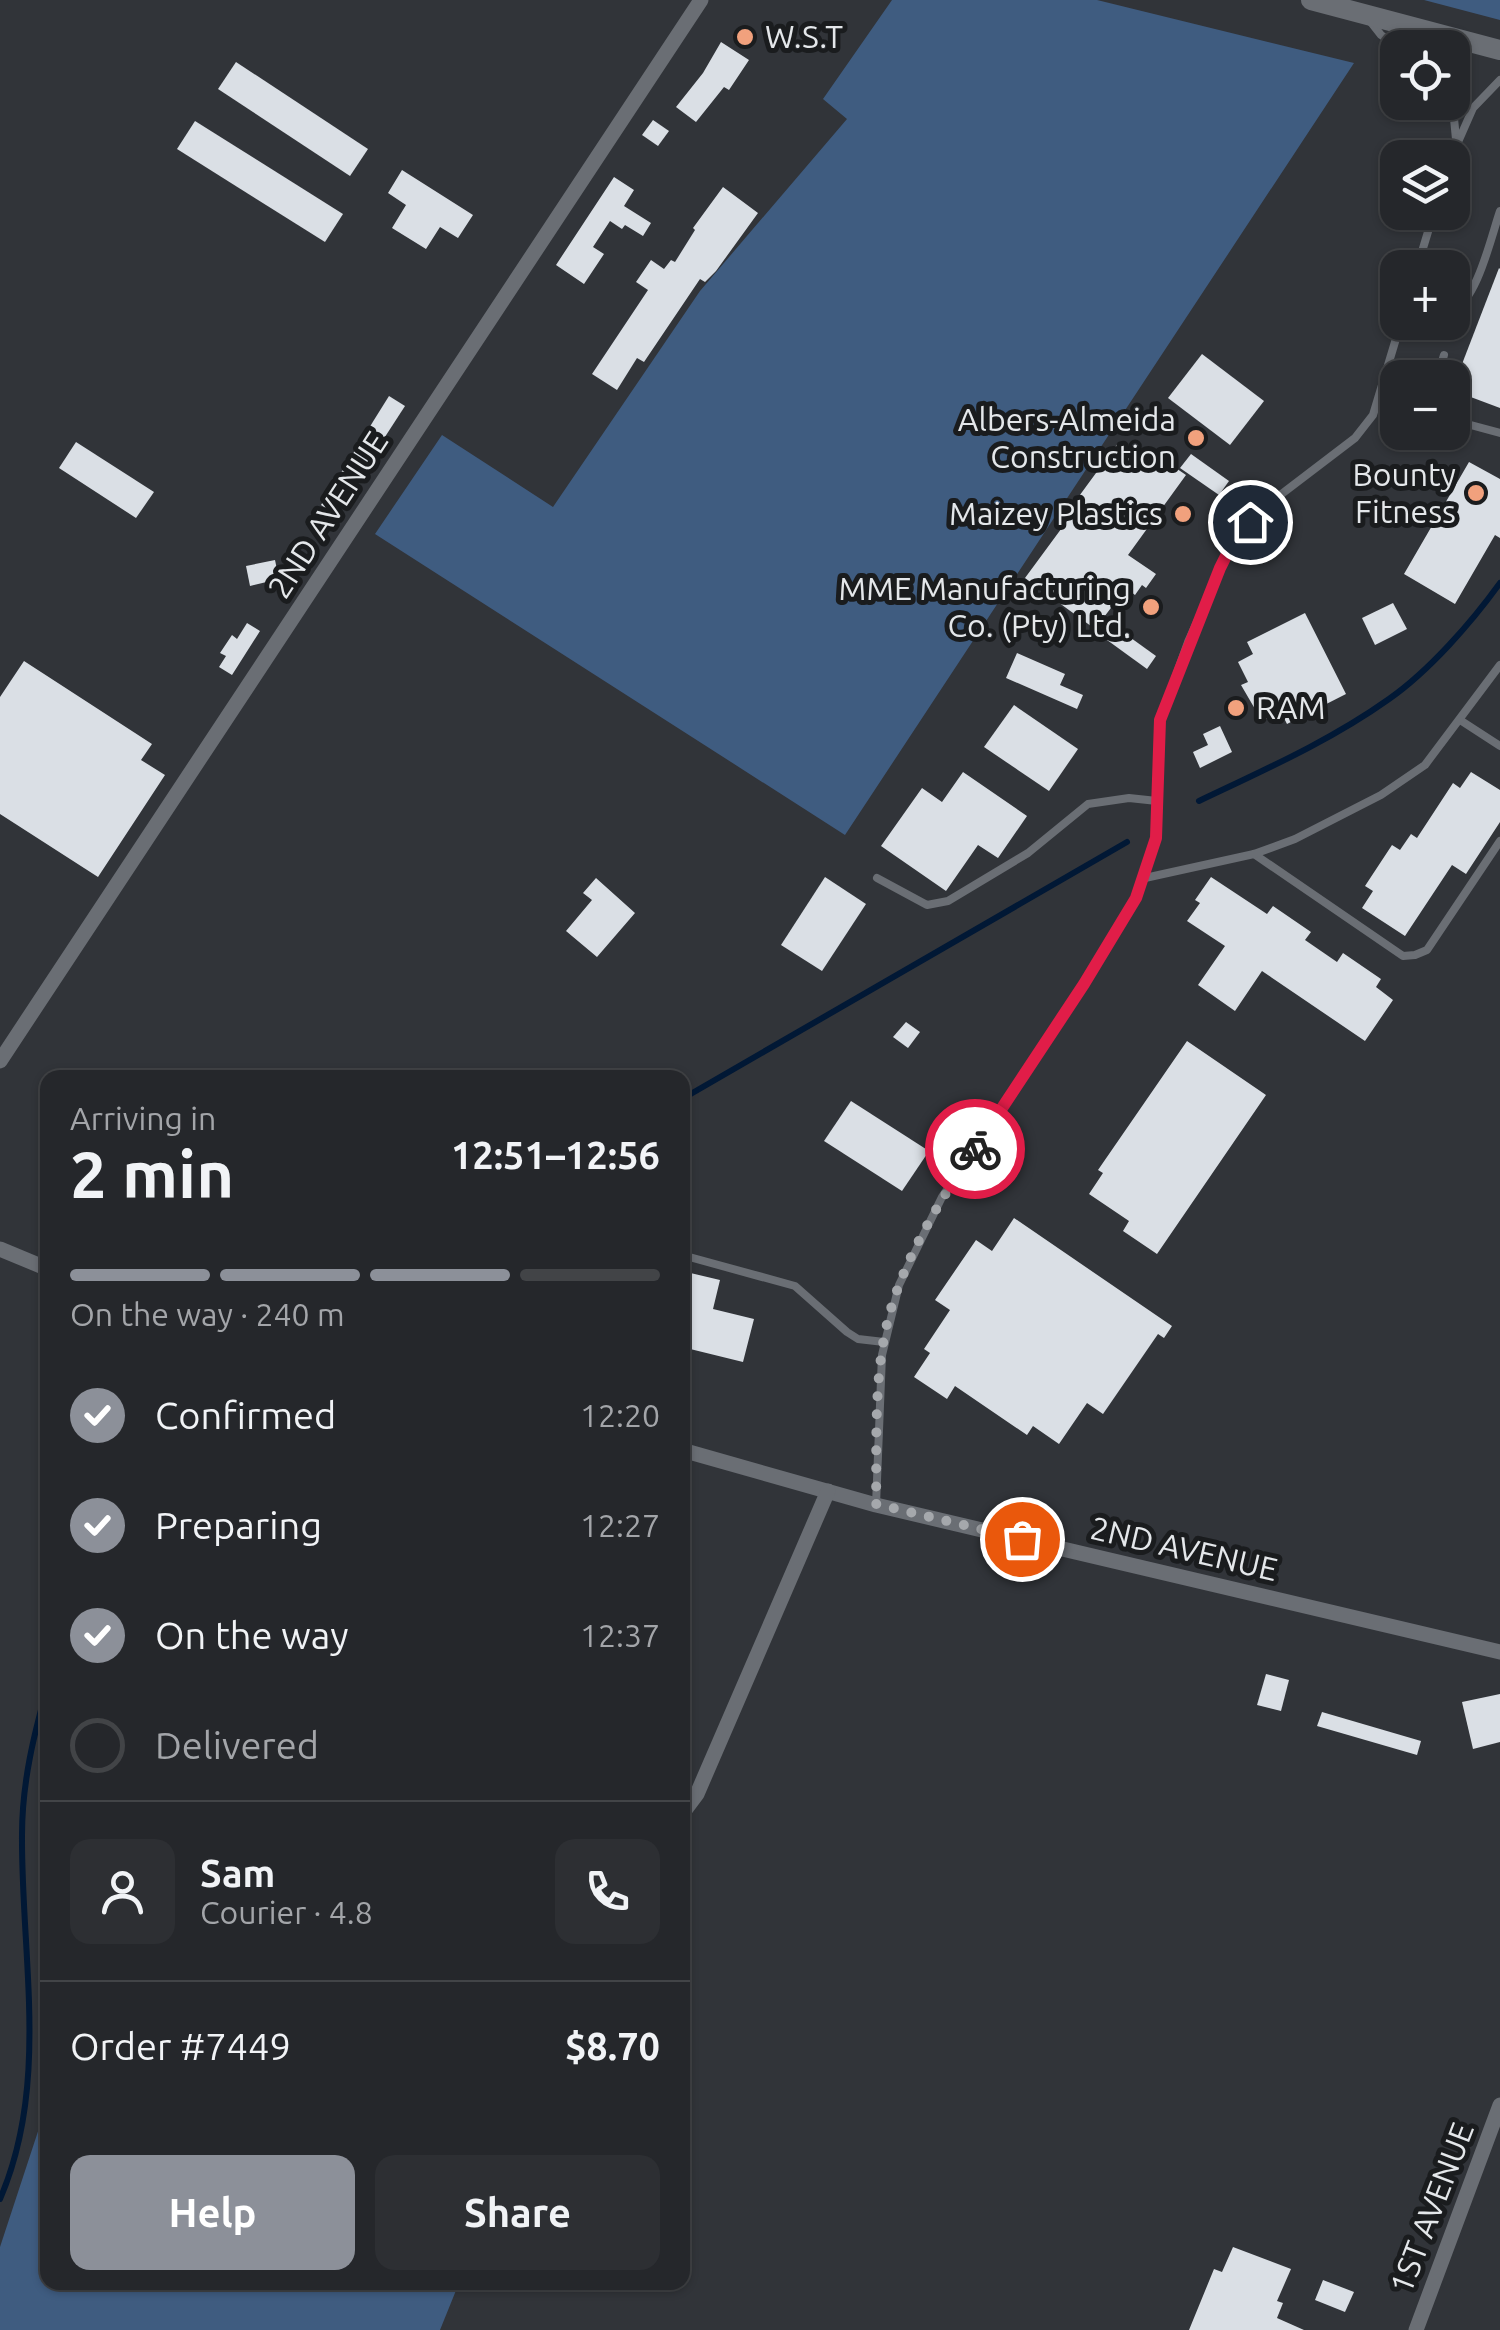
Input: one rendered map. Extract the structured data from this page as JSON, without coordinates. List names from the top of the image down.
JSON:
{
  "streets": {
    "street": ["2ND AVENUE", "1ST AVENUE"]
  },
  "places": [
    "W.S.T",
    "Albers-Almeida Construction",
    "Bounty Fitness",
    "Maizey Plastics",
    "MME Manufacturing Co. (Pty) Ltd.",
    "RAM"
  ],
  "page": {
    "map_buttons": ["+", "−"],
    "heading": ["2 min", "Arriving in", "12:51–12:56"],
    "panel": [
      "Sam",
      "Courier · 4.8",
      "Order #7449",
      "$8.70"
    ],
    "bar": "On the way · 240 m",
    "list": [
      ["Confirmed", "12:20"],
      ["Preparing", "12:27"],
      ["On the way", "12:37"],
      "Delivered"
    ],
    "buttons": ["Help", "Share"]
  }
}
